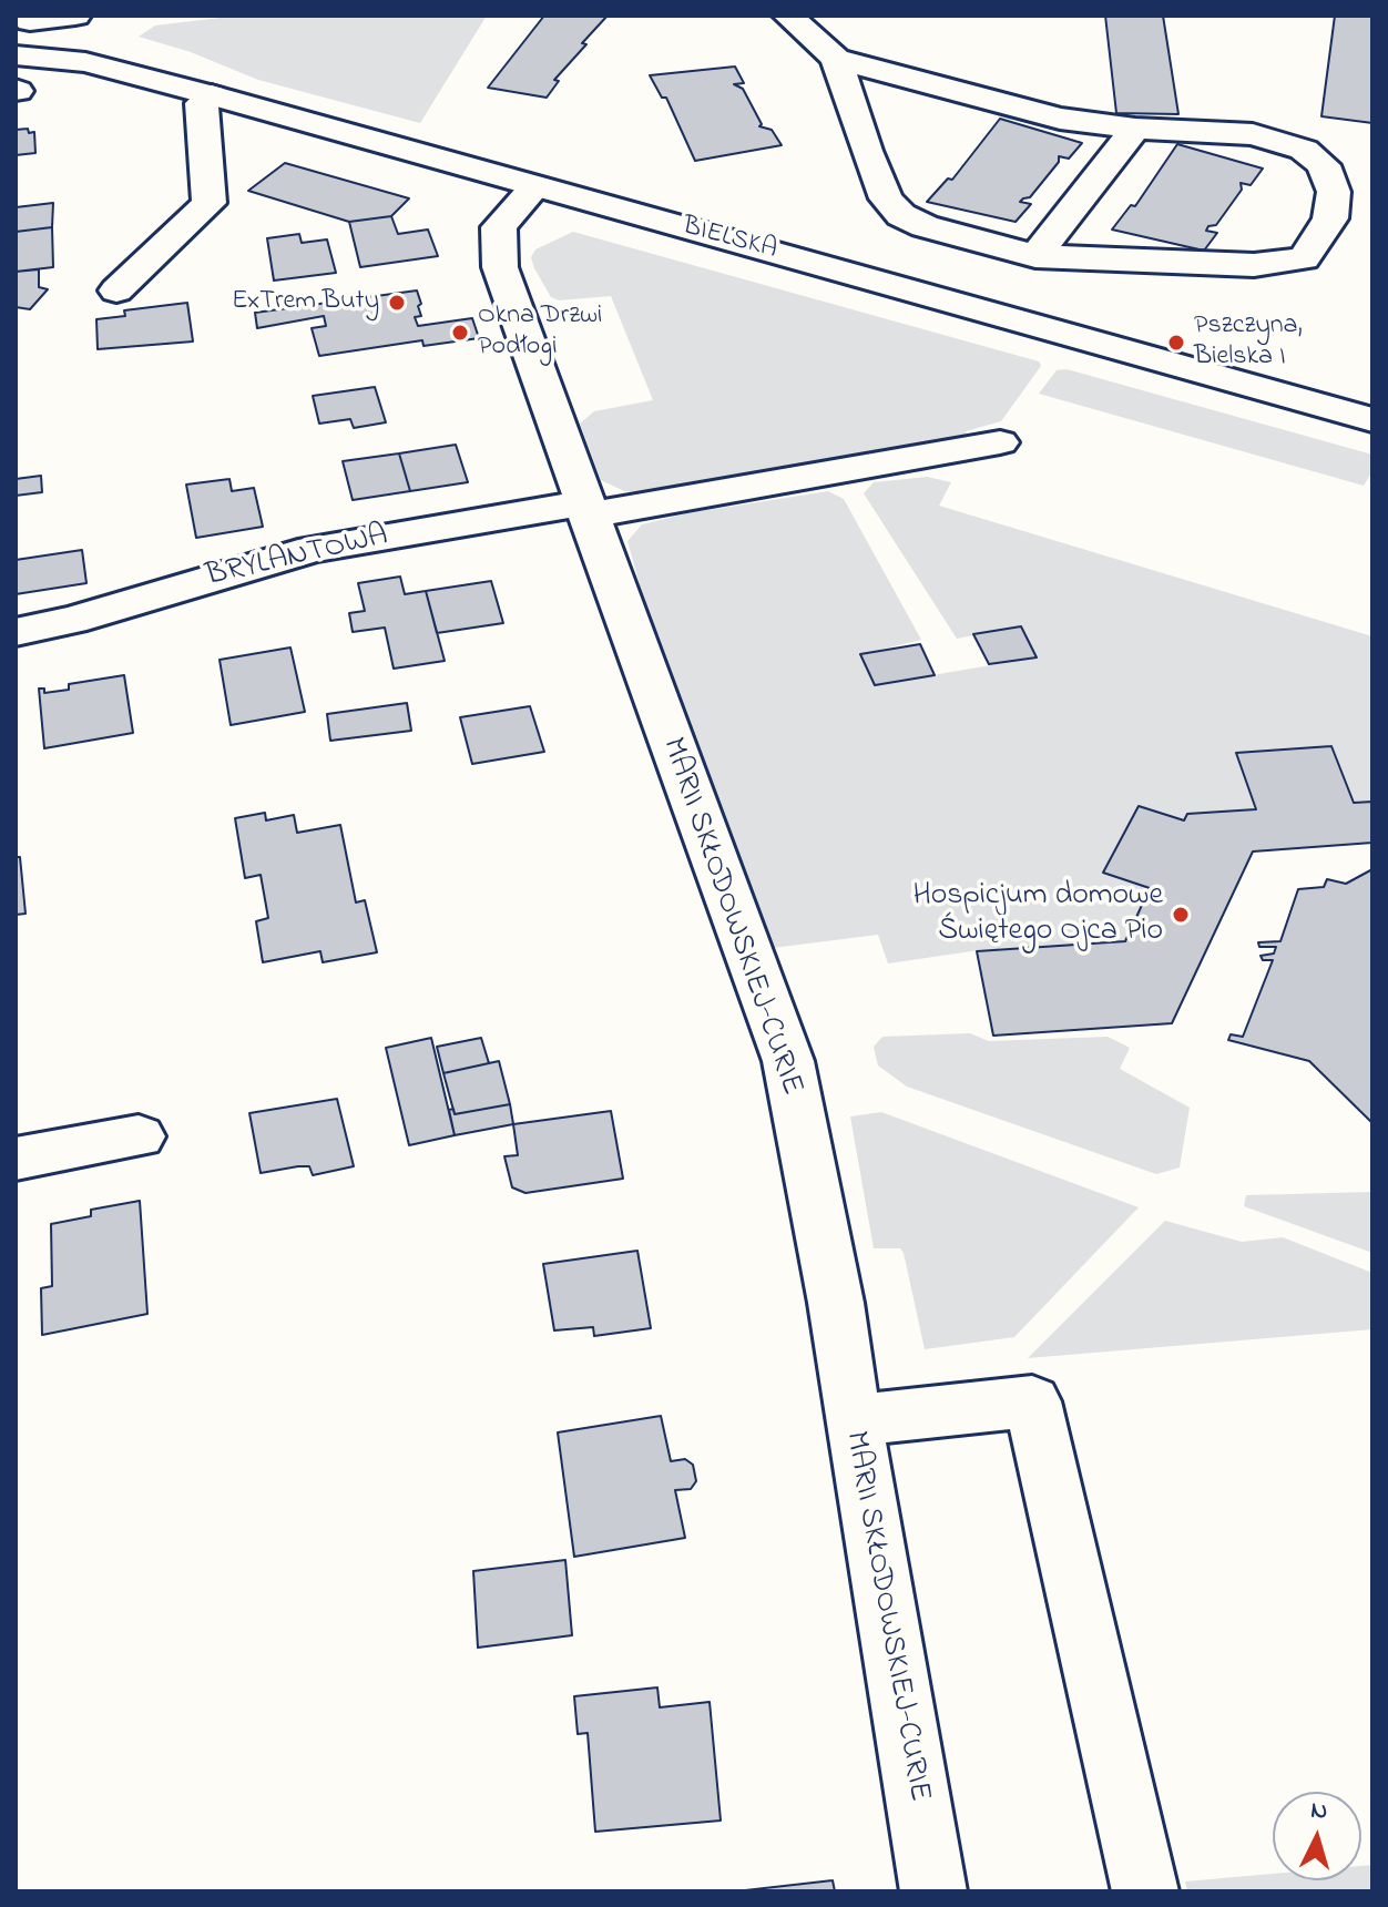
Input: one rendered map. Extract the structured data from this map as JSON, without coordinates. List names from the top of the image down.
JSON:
{
  "streets": {
    "street": ["BIELSKA", "BRYLANTOWA", "MARII SKŁODOWSKIEJ-CURIE"]
  },
  "crossings": [
    ["BIELSKA", "MARII SKŁODOWSKIEJ-CURIE"],
    ["BRYLANTOWA", "MARII SKŁODOWSKIEJ-CURIE"]
  ],
  "places": [
    "ExTrem Buty",
    "Okna Drzwi Podłogi",
    "Pszczyna, Bielska I",
    "Hospicjum domowe Świętego Ojca Pio"
  ],
  "north": "top"
}
